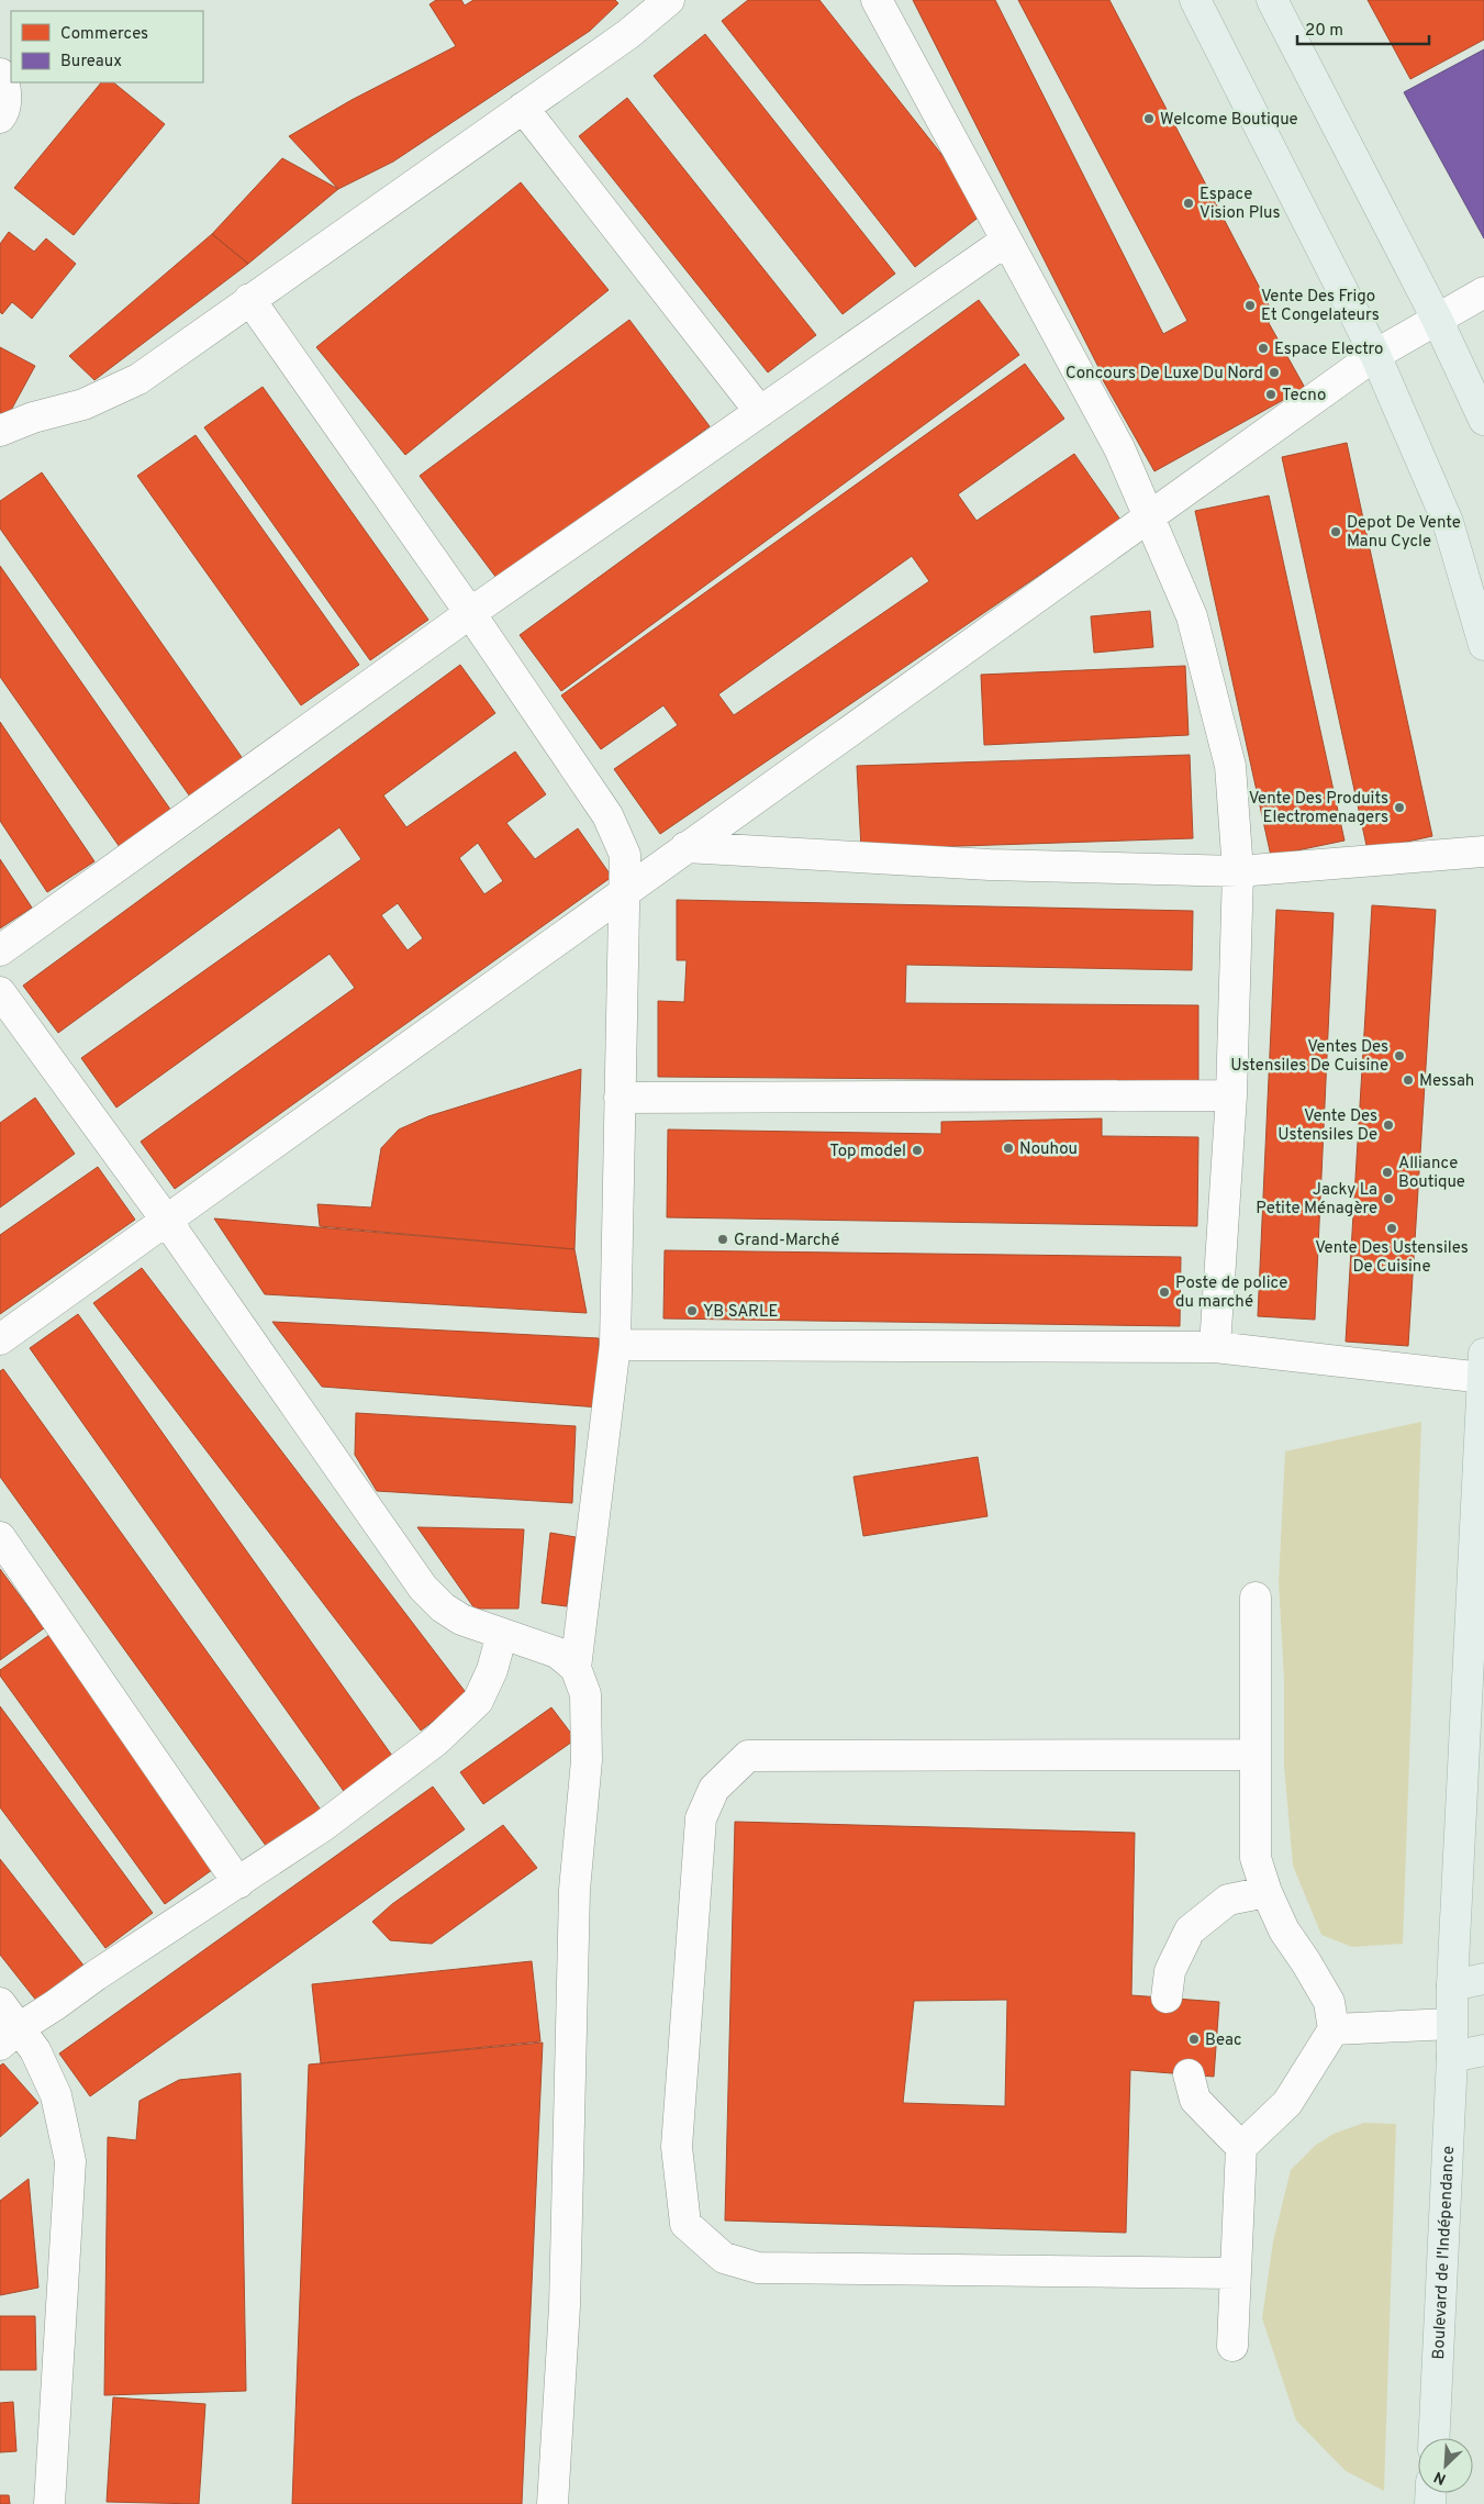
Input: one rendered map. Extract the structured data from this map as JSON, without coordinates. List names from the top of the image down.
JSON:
{
  "streets": {
    "main road": ["Boulevard de l'Indépendance"]
  },
  "places": [
    "Welcome Boutique",
    "Espace Vision Plus",
    "Vente Des Frigo Et Congelateurs",
    "Espace Electro",
    "Concours De Luxe Du Nord",
    "Tecno",
    "Depot De Vente Manu Cycle",
    "Vente Des Produits Electromenagers",
    "Ventes Des Ustensiles De Cuisine",
    "Messah",
    "Vente Des Ustensiles De",
    "Nouhou",
    "Top model",
    "Alliance Boutique",
    "Jacky La Petite Ménagère",
    "Vente Des Ustensiles De Cuisine",
    "Grand-Marché",
    "Poste de police du marché",
    "YB SARLE",
    "Beac"
  ],
  "legend": ["Commerces", "Bureaux"],
  "scale_bar": "20 m",
  "north": "bottom left"
}
